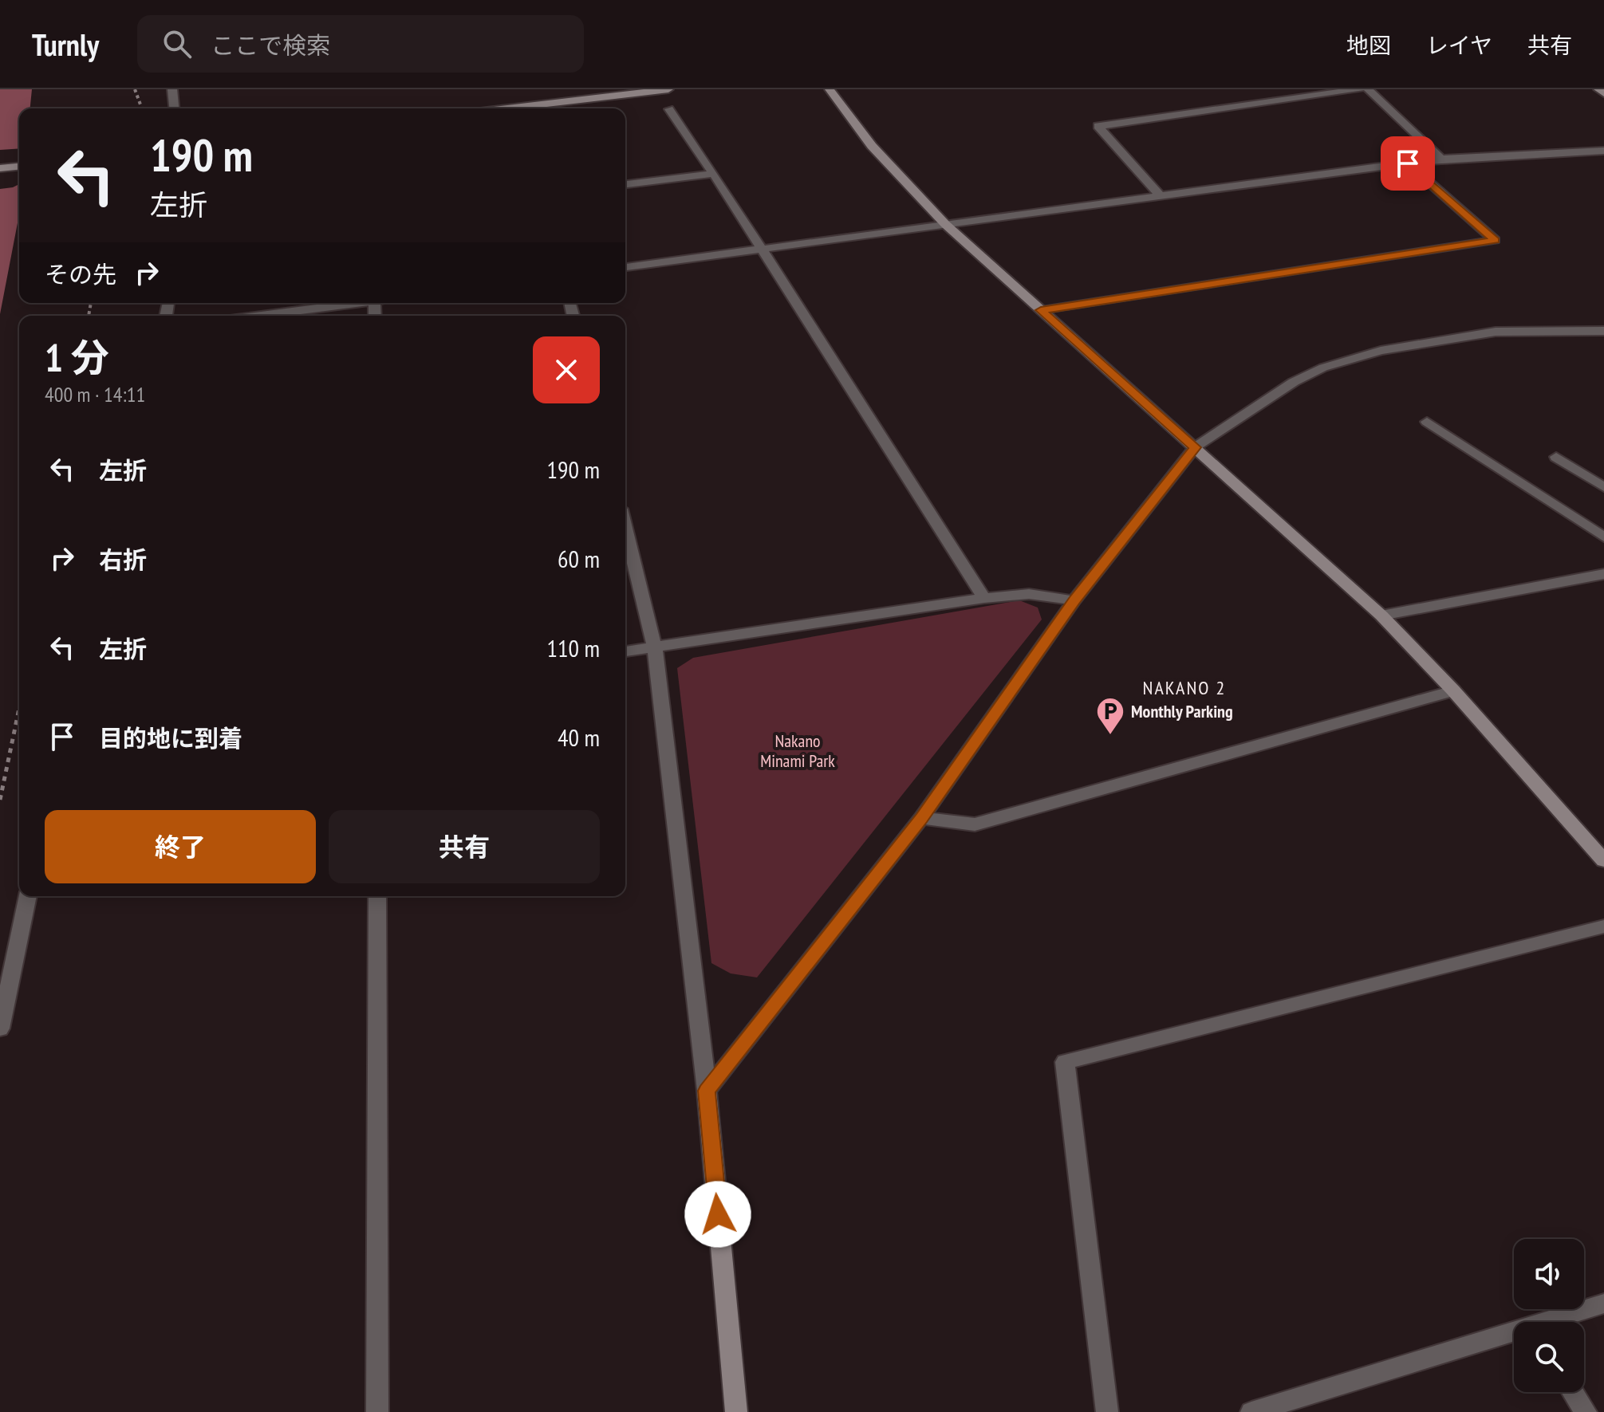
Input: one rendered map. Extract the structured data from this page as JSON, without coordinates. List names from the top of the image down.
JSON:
{
  "districts": ["NAKANO 2"],
  "parks": ["Nakano Minami Park"],
  "places": {
    "parking": ["Monthly Parking"]
  },
  "page": {
    "header": "Turnly",
    "search": "ここで検索",
    "nav": ["地図", "レイヤ", "共有"],
    "turn": ["190 m", "左折"],
    "then": "その先",
    "heading": ["1 分", "400 m · 14:11"],
    "list": [
      {
        "name": "左折",
        "value": "190 m"
      },
      {
        "name": "右折",
        "value": "60 m"
      },
      {
        "name": "左折",
        "value": "110 m"
      },
      {
        "name": "目的地に到着",
        "value": "40 m"
      }
    ],
    "buttons": ["終了", "共有"]
  }
}
